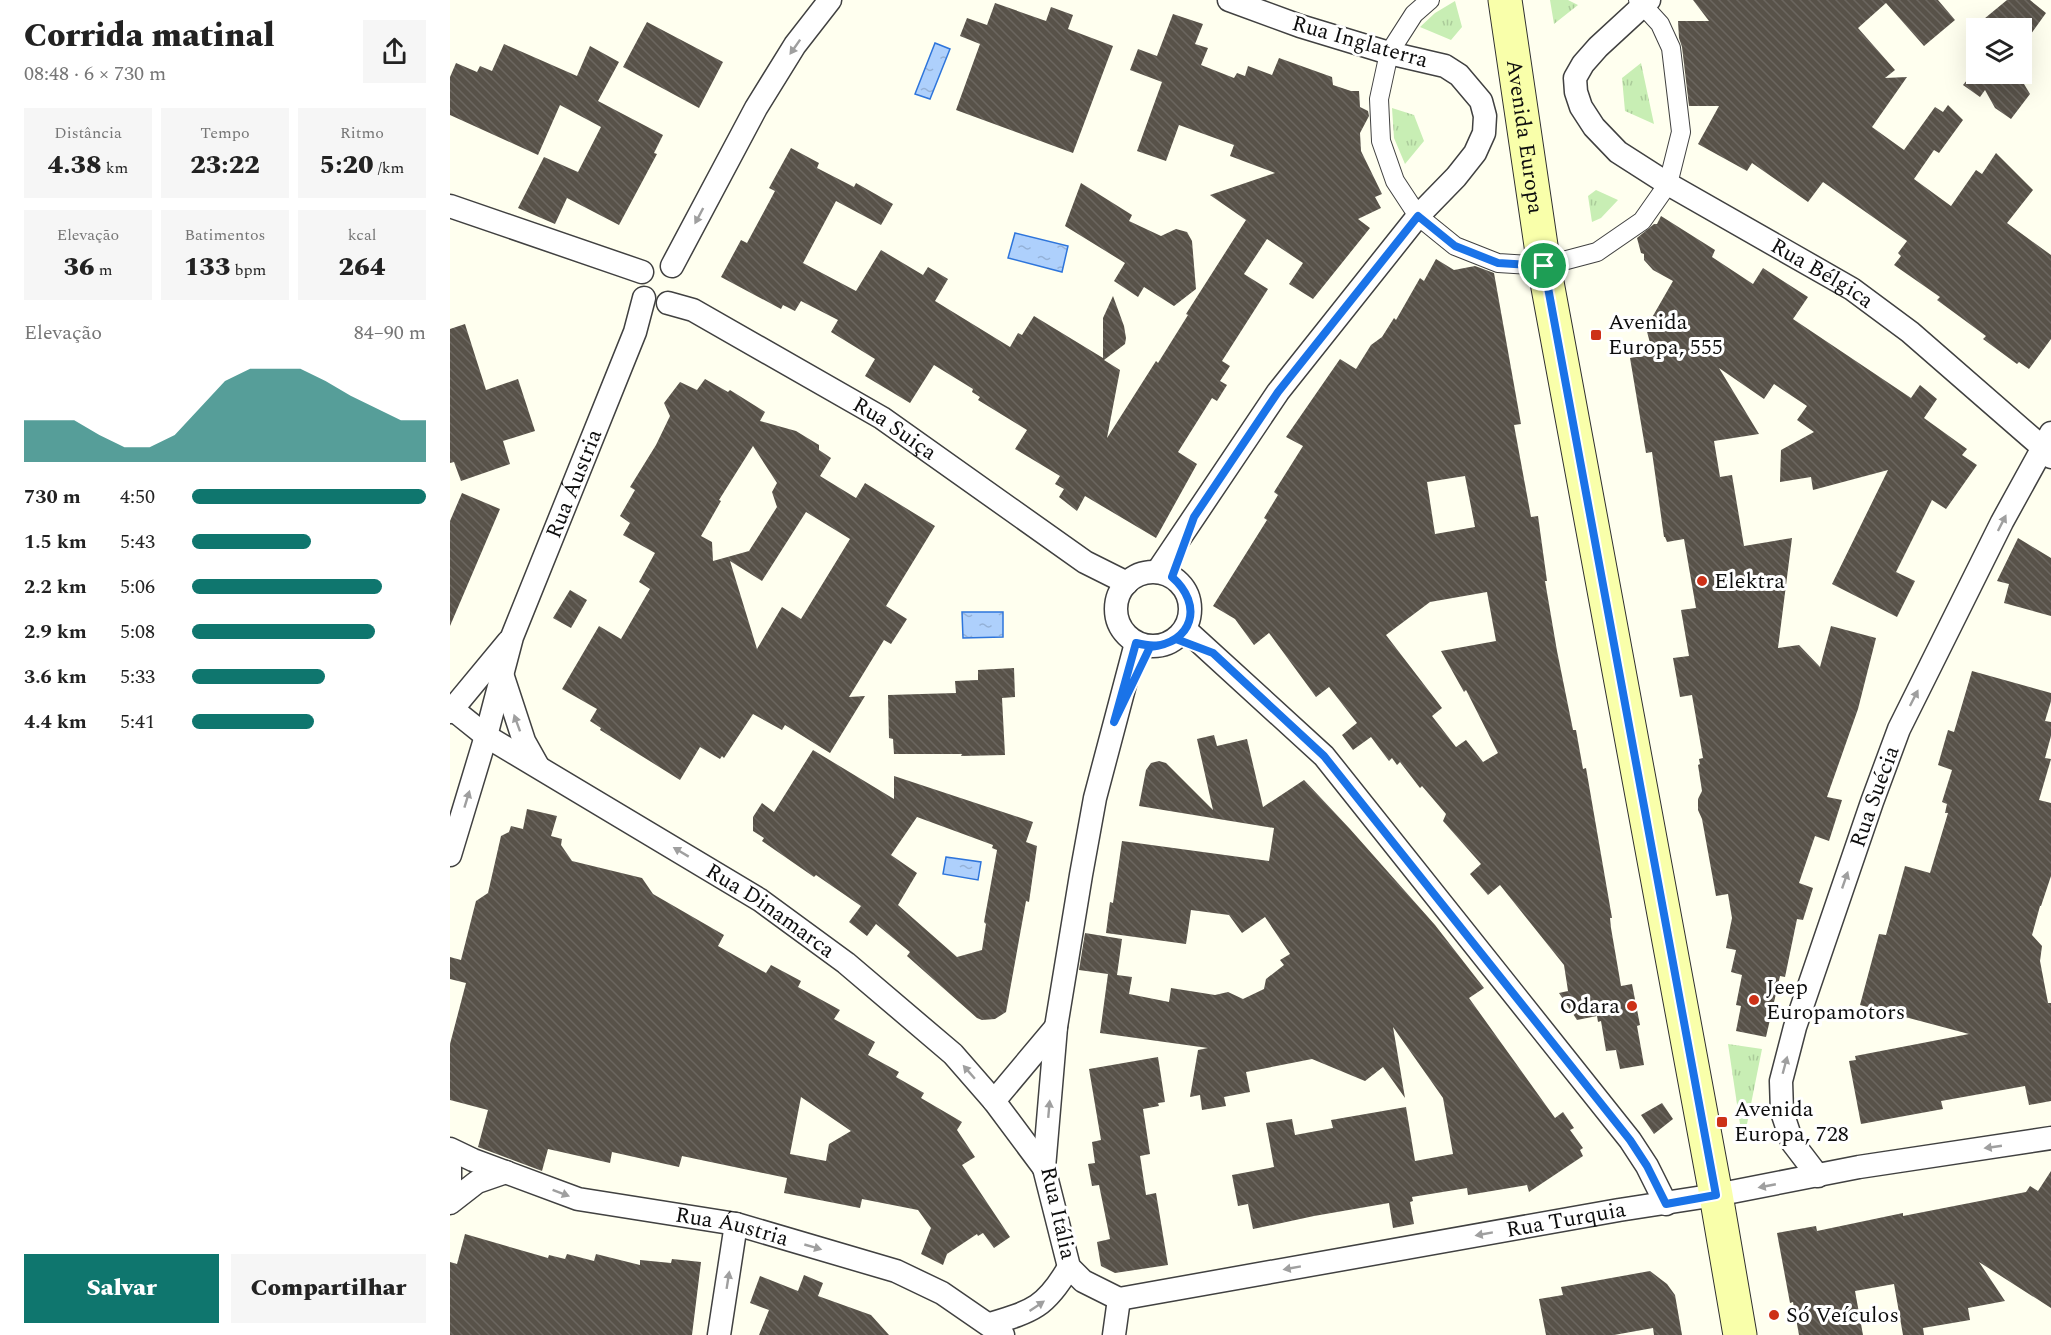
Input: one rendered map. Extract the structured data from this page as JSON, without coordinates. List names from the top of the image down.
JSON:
{
  "streets": {
    "main road": ["Avenida Europa"],
    "street": [
      "Rua Inglaterra",
      "Rua Bélgica",
      "Rua Suiça",
      "Rua Áustria",
      "Rua Suécia",
      "Rua Dinamarca",
      "Rua Itália",
      "Rua Turquia"
    ]
  },
  "crossings": [
    ["Avenida Europa", "Rua Turquia"],
    ["Rua Bélgica", "Rua Suécia"],
    ["Rua Suiça", "Rua Áustria"],
    ["Rua Suiça", "Rua Itália"],
    ["Rua Áustria", "Rua Dinamarca"],
    ["Rua Suécia", "Rua Turquia"],
    ["Rua Dinamarca", "Rua Itália"],
    ["Rua Itália", "Rua Turquia"]
  ],
  "one_way": [
    "Rua Áustria",
    "Rua Suécia",
    "Rua Dinamarca",
    "Rua Turquia"
  ],
  "places": {
    "transit": ["Avenida Europa, 555", "Avenida Europa, 728"],
    "other": [
      "Elektra",
      "Jeep Europamotors",
      "Odara",
      "Só Veículos"
    ]
  },
  "page": {
    "heading": ["Corrida matinal", "08:48 · 6 × 730 m"],
    "stats": [
      ["Distância", "4.38 km"],
      ["Tempo", "23:22"],
      ["Ritmo", "5:20 /km"],
      ["Elevação", "36 m"],
      ["Batimentos", "133 bpm"],
      ["kcal", "264"]
    ],
    "chart": ["Elevação", "84–90 m"],
    "list": [
      {
        "name": "730 m",
        "note": "4:50"
      },
      {
        "name": "1.5 km",
        "note": "5:43"
      },
      {
        "name": "2.2 km",
        "note": "5:06"
      },
      {
        "name": "2.9 km",
        "note": "5:08"
      },
      {
        "name": "3.6 km",
        "note": "5:33"
      },
      {
        "name": "4.4 km",
        "note": "5:41"
      }
    ],
    "buttons": ["Salvar", "Compartilhar"]
  }
}
